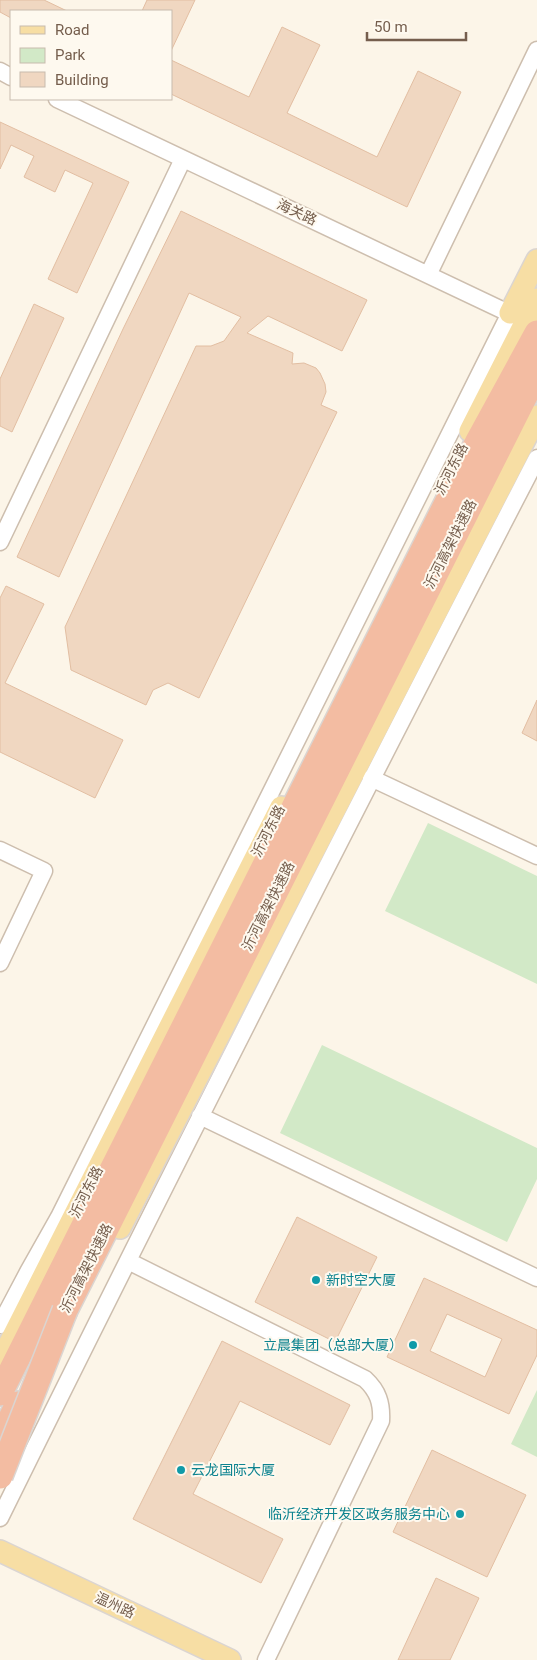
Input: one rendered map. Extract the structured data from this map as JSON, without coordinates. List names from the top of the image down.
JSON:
{
  "streets": {
    "highway": ["沂河高架快速路"],
    "main road": ["沂河东路", "温州路"],
    "street": ["海关路"]
  },
  "crossings": [
    ["海关路", "沂河东路"],
    ["海关路", "沂河高架快速路"],
    ["沂河东路", "沂河高架快速路"]
  ],
  "places": [
    "新时空大厦",
    "立晨集团（总部大厦）",
    "云龙国际大厦",
    "临沂经济开发区政务服务中心"
  ],
  "legend": ["Road", "Park", "Building"],
  "scale_bar": "50 m"
}
